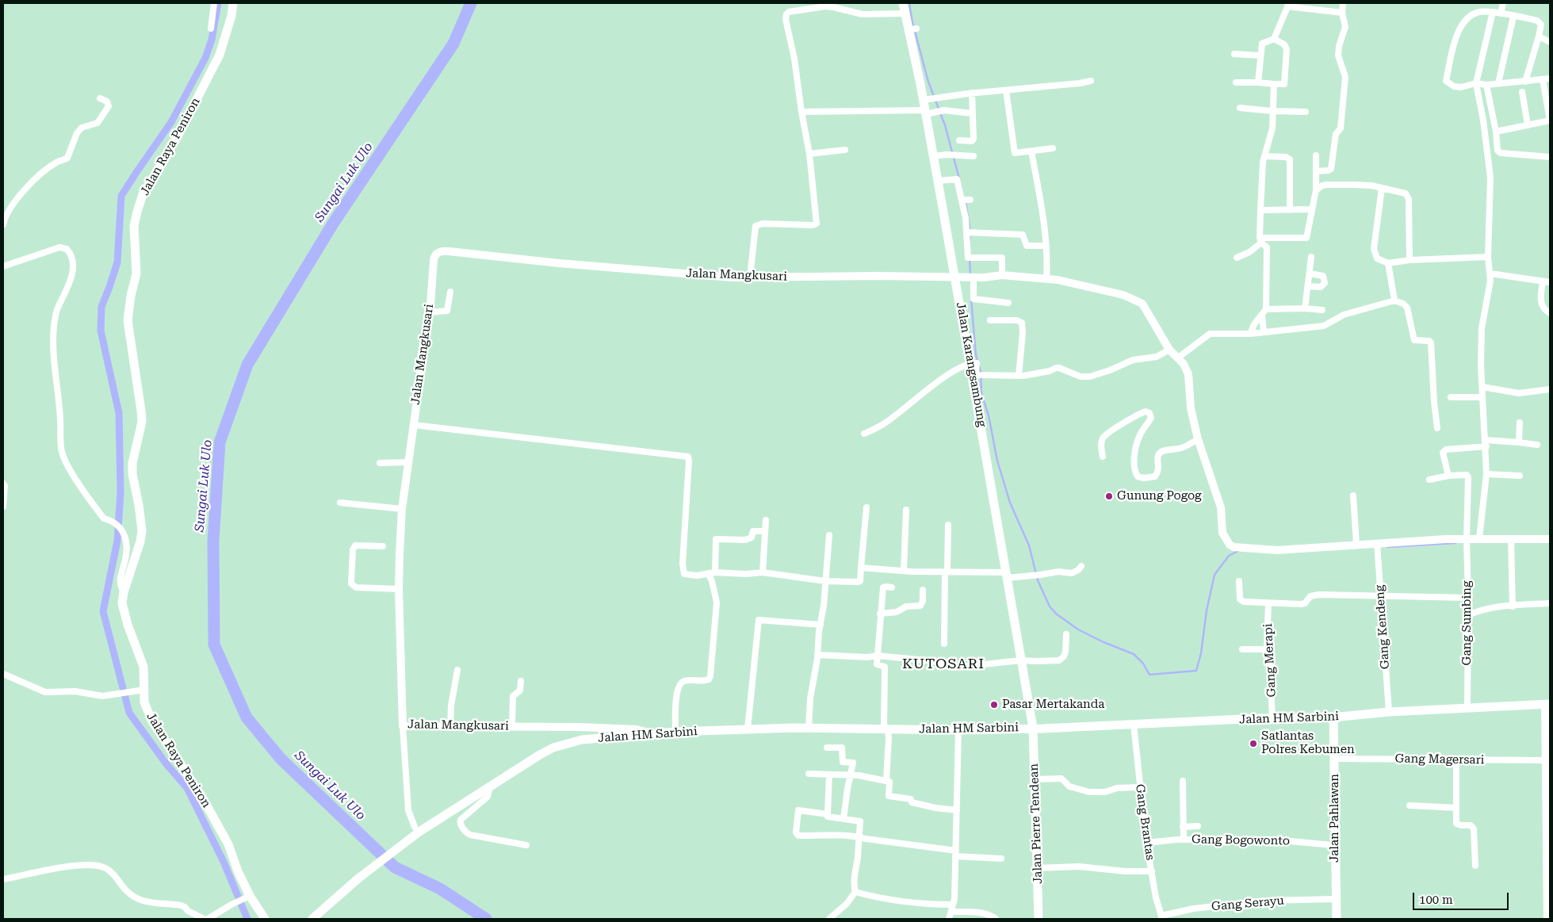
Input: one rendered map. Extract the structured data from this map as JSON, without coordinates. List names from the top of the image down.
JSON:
{
  "streets": {
    "main road": [
      "Jalan Raya Peniron",
      "Jalan Karangsambung",
      "Jalan HM Sarbini",
      "Jalan Pahlawan",
      "Jalan Pierre Tendean"
    ],
    "street": [
      "Jalan Mangkusari",
      "Gang Sumbing",
      "Gang Kendeng",
      "Gang Merapi",
      "Gang Magersari",
      "Gang Brantas",
      "Gang Bogowonto",
      "Gang Serayu"
    ]
  },
  "crossings": [
    ["Jalan Mangkusari", "Jalan Karangsambung"],
    ["Jalan Mangkusari", "Jalan HM Sarbini"],
    ["Jalan Karangsambung", "Jalan HM Sarbini"],
    ["Jalan Karangsambung", "Jalan Pierre Tendean"],
    ["Gang Sumbing", "Jalan HM Sarbini"],
    ["Gang Kendeng", "Jalan HM Sarbini"],
    ["Gang Merapi", "Jalan HM Sarbini"],
    ["Jalan HM Sarbini", "Jalan Pahlawan"],
    ["Jalan HM Sarbini", "Gang Brantas"],
    ["Jalan HM Sarbini", "Jalan Pierre Tendean"],
    ["Gang Magersari", "Jalan Pahlawan"],
    ["Jalan Pahlawan", "Gang Bogowonto"],
    ["Jalan Pahlawan", "Gang Serayu"],
    ["Gang Brantas", "Gang Bogowonto"],
    ["Gang Brantas", "Gang Serayu"]
  ],
  "districts": ["KUTOSARI"],
  "water": ["Sungai Luk Ulo"],
  "places": ["Gunung Pogog", "Pasar Mertakanda", "Satlantas Polres Kebumen"],
  "scale_bar": "100 m"
}
